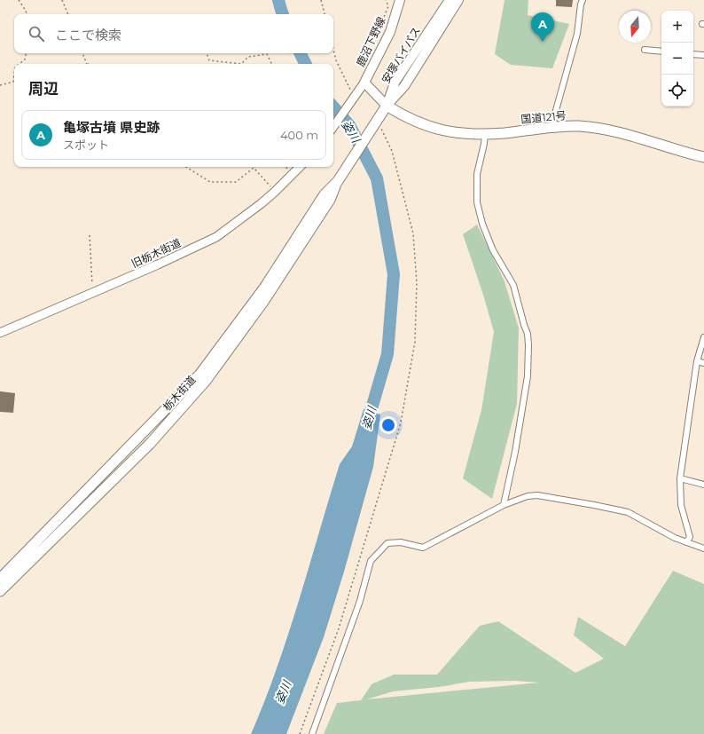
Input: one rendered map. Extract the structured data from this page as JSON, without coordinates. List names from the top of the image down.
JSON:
{
  "streets": {
    "highway": ["国道121号", "栃木街道"],
    "main road": ["鹿沼下野線", "安塚バイパス"],
    "street": ["旧栃木街道"]
  },
  "crossings": [
    ["鹿沼下野線", "安塚バイパス"],
    ["鹿沼下野線", "国道121号"],
    ["鹿沼下野線", "栃木街道"],
    ["安塚バイパス", "国道121号"],
    ["安塚バイパス", "栃木街道"],
    ["国道121号", "栃木街道"]
  ],
  "water": ["姿川"],
  "north": "bottom",
  "page": {
    "map_buttons": ["+", "−"],
    "pins": "A",
    "search": "ここで検索",
    "heading": "周辺",
    "list": [
      {
        "mark": "A",
        "name": "亀塚古墳 県史跡",
        "note": "スポット",
        "value": "400 m"
      }
    ]
  }
}
